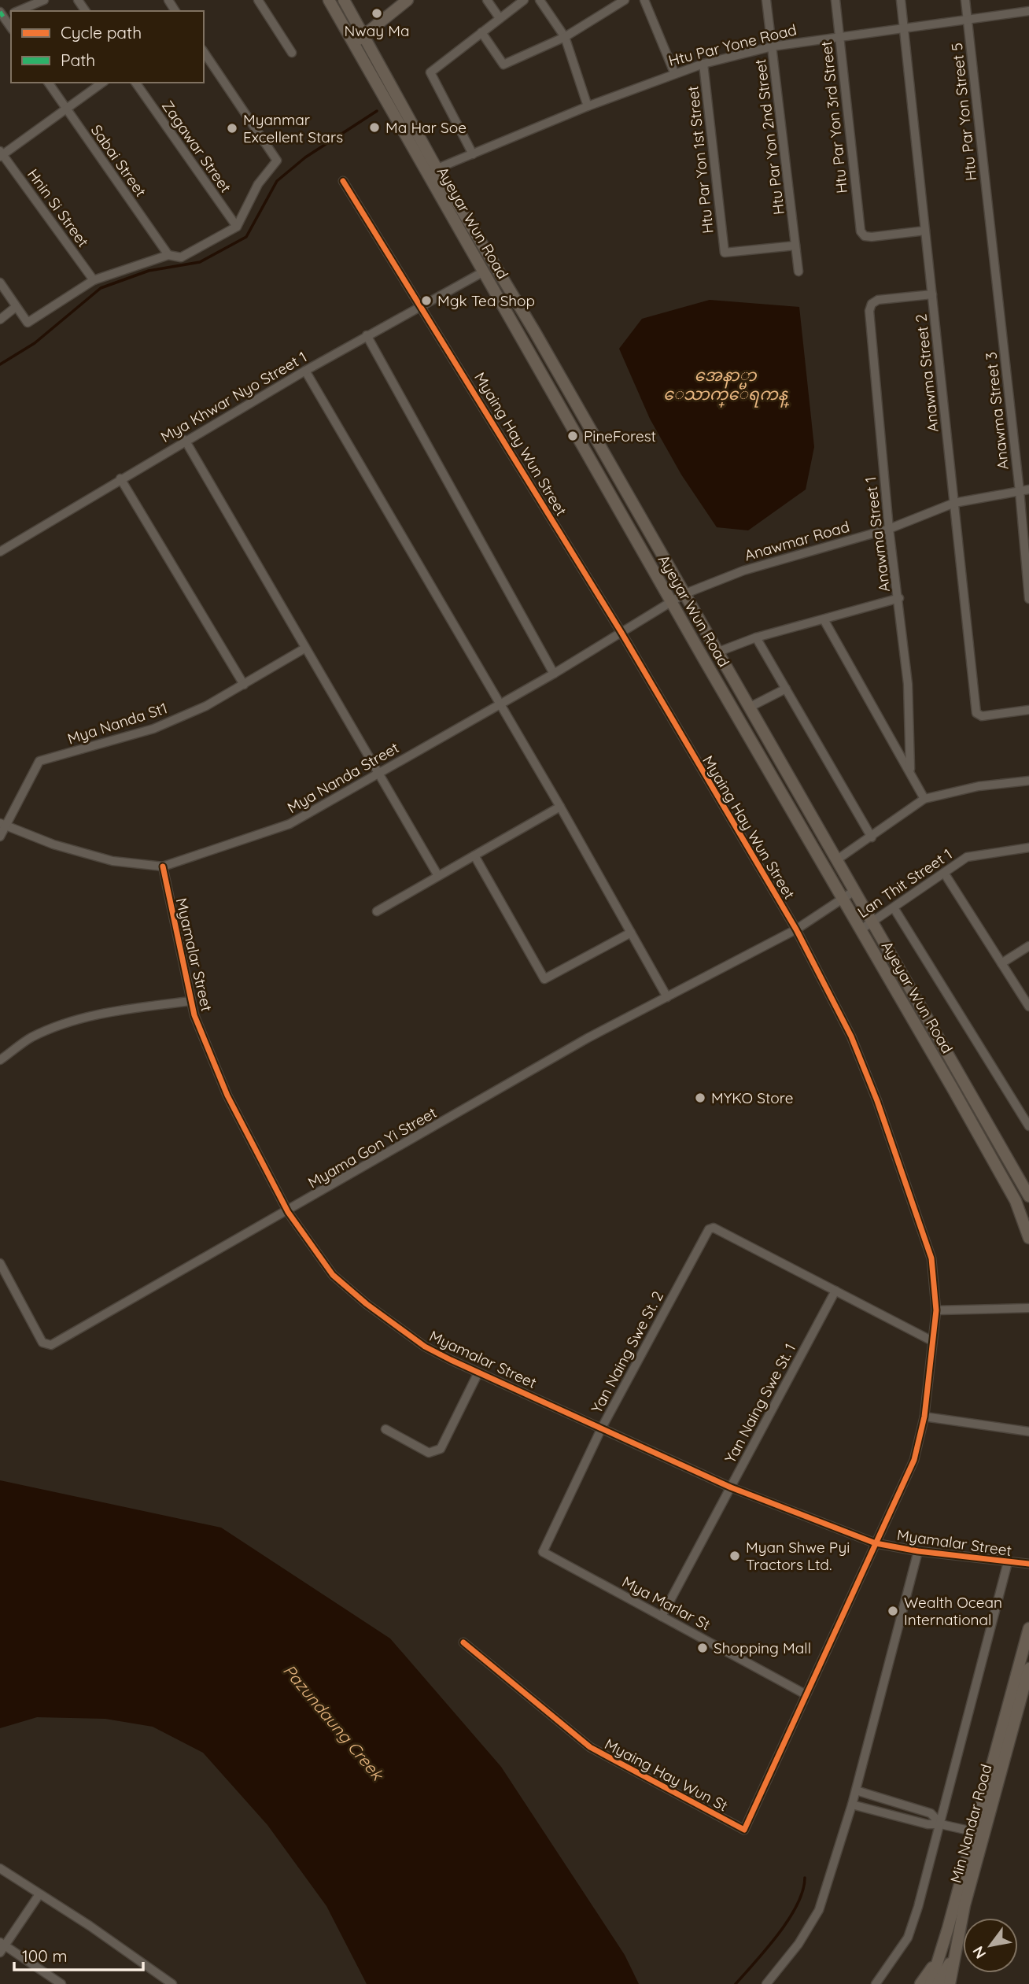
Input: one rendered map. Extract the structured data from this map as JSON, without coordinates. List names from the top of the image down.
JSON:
{
  "streets": {
    "main road": ["Ayeyar Wun Road", "Min Nandar Road"],
    "street": [
      "Htu Par Yone Road",
      "Htu Par Yon 3rd Street",
      "Htu Par Yon 2nd Street",
      "Zagawar Street",
      "Htu Par Yon 1st Street",
      "Sabai Street",
      "Hnin Si Street",
      "Anawma Street 2",
      "Mya Khwar Nyo Street 1",
      "Anawma Street 3",
      "Myaing Hay Wun Street",
      "Anawma Street 1",
      "Anawmar Road",
      "Mya Nanda St1",
      "Mya Nanda Street",
      "Lan Thit Street 1",
      "Myamalar Street",
      "Myama Gon Yi Street",
      "Yan Naing Swe St. 2",
      "Yan Naing Swe St. 1",
      "Mya Marlar St",
      "Myaing Hay Wun St"
    ]
  },
  "crossings": [
    ["Htu Par Yone Road", "Htu Par Yon 3rd Street"],
    ["Htu Par Yone Road", "Htu Par Yon 2nd Street"],
    ["Htu Par Yone Road", "Htu Par Yon 1st Street"],
    ["Htu Par Yone Road", "Ayeyar Wun Road"],
    ["Htu Par Yone Road", "Anawma Street 2"],
    ["Htu Par Yone Road", "Anawma Street 3"],
    ["Htu Par Yon 3rd Street", "Anawma Street 2"],
    ["Htu Par Yon 2nd Street", "Htu Par Yon 1st Street"],
    ["Ayeyar Wun Road", "Mya Khwar Nyo Street 1"],
    ["Ayeyar Wun Road", "Anawmar Road"],
    ["Ayeyar Wun Road", "Mya Nanda Street"],
    ["Ayeyar Wun Road", "Lan Thit Street 1"],
    ["Ayeyar Wun Road", "Myama Gon Yi Street"],
    ["Anawma Street 2", "Anawma Street 1"],
    ["Anawma Street 2", "Anawmar Road"],
    ["Mya Khwar Nyo Street 1", "Myaing Hay Wun Street"],
    ["Anawma Street 3", "Anawmar Road"],
    ["Myaing Hay Wun Street", "Mya Nanda Street"],
    ["Myaing Hay Wun Street", "Myamalar Street"],
    ["Myaing Hay Wun Street", "Myama Gon Yi Street"],
    ["Myaing Hay Wun Street", "Myaing Hay Wun St"],
    ["Anawma Street 1", "Anawmar Road"],
    ["Anawmar Road", "Mya Nanda Street"],
    ["Mya Nanda St1", "Mya Nanda Street"],
    ["Mya Nanda Street", "Myamalar Street"],
    ["Myamalar Street", "Myama Gon Yi Street"],
    ["Myamalar Street", "Yan Naing Swe St. 2"],
    ["Myamalar Street", "Yan Naing Swe St. 1"],
    ["Myamalar Street", "Myaing Hay Wun St"],
    ["Yan Naing Swe St. 2", "Yan Naing Swe St. 1"],
    ["Yan Naing Swe St. 2", "Mya Marlar St"],
    ["Yan Naing Swe St. 1", "Mya Marlar St"],
    ["Mya Marlar St", "Myaing Hay Wun St"]
  ],
  "water": ["အေနာ္မာ ေသာက္ေရကန္", "Pazundaung Creek"],
  "places": [
    "Nway Ma",
    "Ma Har Soe",
    "Myanmar Excellent Stars",
    "Mgk Tea Shop",
    "PineForest",
    "MYKO Store",
    "Myan Shwe Pyi Tractors Ltd.",
    "Wealth Ocean International",
    "Shopping Mall"
  ],
  "legend": ["Cycle path", "Path"],
  "scale_bar": "100 m",
  "north": "bottom left"
}
